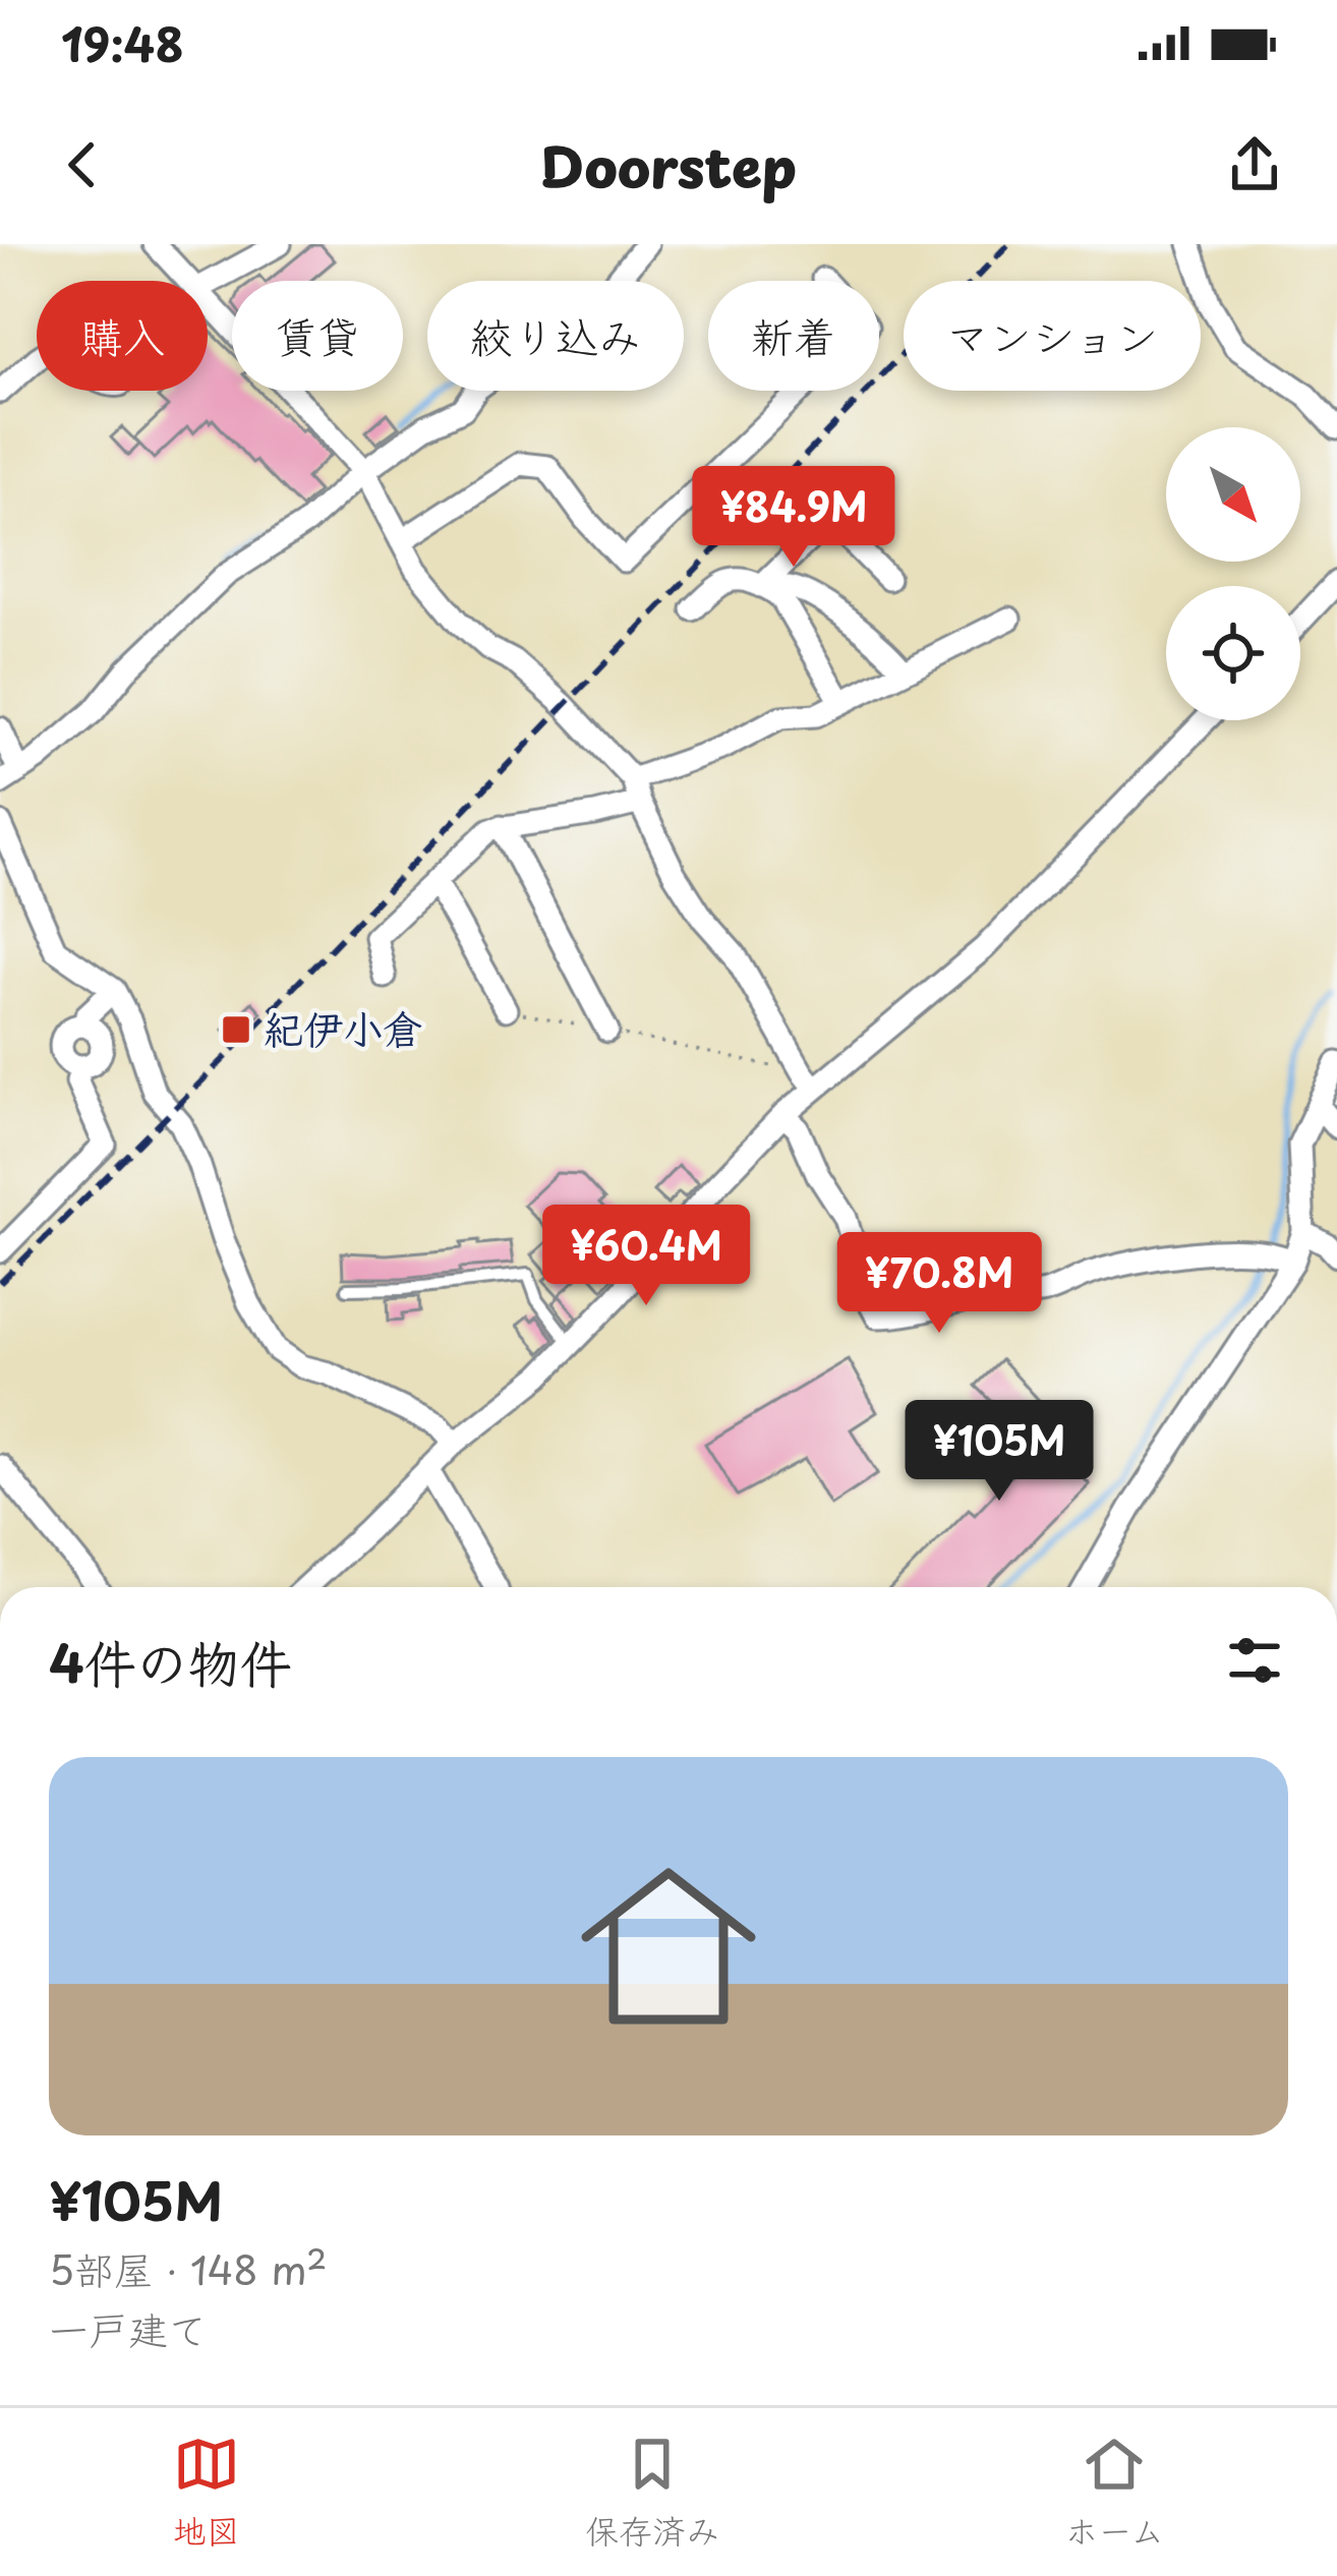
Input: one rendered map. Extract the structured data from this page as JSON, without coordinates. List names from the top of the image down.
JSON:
{
  "places": {
    "transit": ["紀伊小倉"]
  },
  "north": "bottom right",
  "page": {
    "status": "19:48",
    "header": "Doorstep",
    "chip": [
      "購入",
      "賃貸",
      "絞り込み",
      "新着",
      "マンション"
    ],
    "price": [
      "¥84.9M",
      "¥60.4M",
      "¥70.8M",
      "¥105M"
    ],
    "heading": "4件の物件",
    "list": [
      {
        "name": "¥105M",
        "note": "5部屋 · 148 m² · 一戸建て"
      }
    ],
    "tabs": ["地図", "保存済み", "ホーム"]
  }
}
